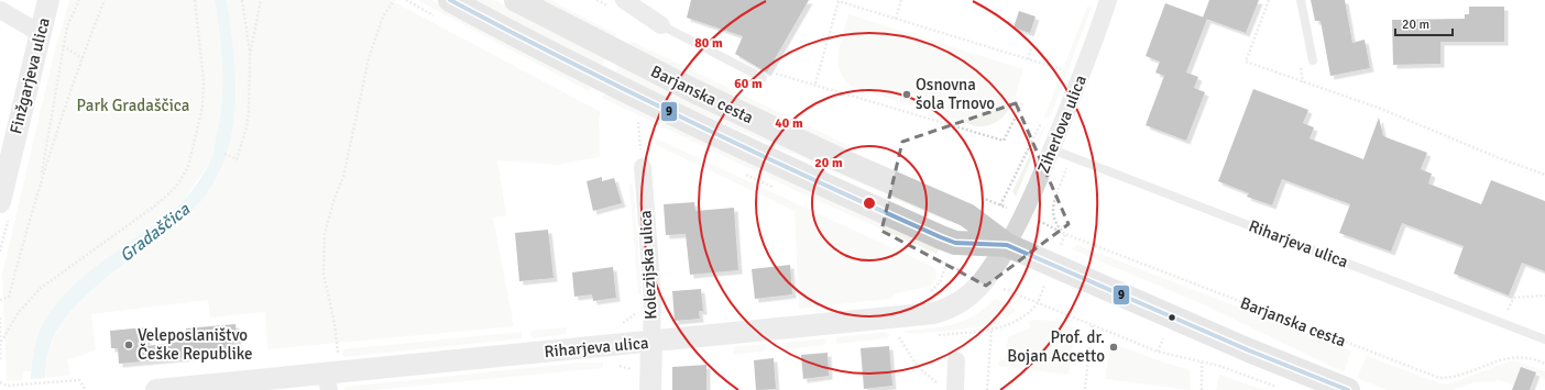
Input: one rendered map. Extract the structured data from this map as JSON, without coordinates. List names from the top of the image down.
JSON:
{
  "streets": {
    "main road": ["Barjanska cesta"],
    "street": [
      "Finžgarjeva ulica",
      "Ziherlova ulica",
      "Riharjeva ulica",
      "Kolezijska ulica"
    ]
  },
  "crossings": [
    ["Barjanska cesta", "Ziherlova ulica"],
    ["Barjanska cesta", "Riharjeva ulica"],
    ["Ziherlova ulica", "Riharjeva ulica"],
    ["Riharjeva ulica", "Kolezijska ulica"]
  ],
  "water": ["Gradaščica"],
  "parks": ["Park Gradaščica"],
  "places": ["Osnovna šola Trnovo", "Veleposlaništvo Češke Republike", "Prof. dr. Bojan Accetto"],
  "lines": ["transit line 9"],
  "scale_bar": "20 m",
  "rings": [
    "80 m",
    "60 m",
    "40 m",
    "20 m"
  ]
}
